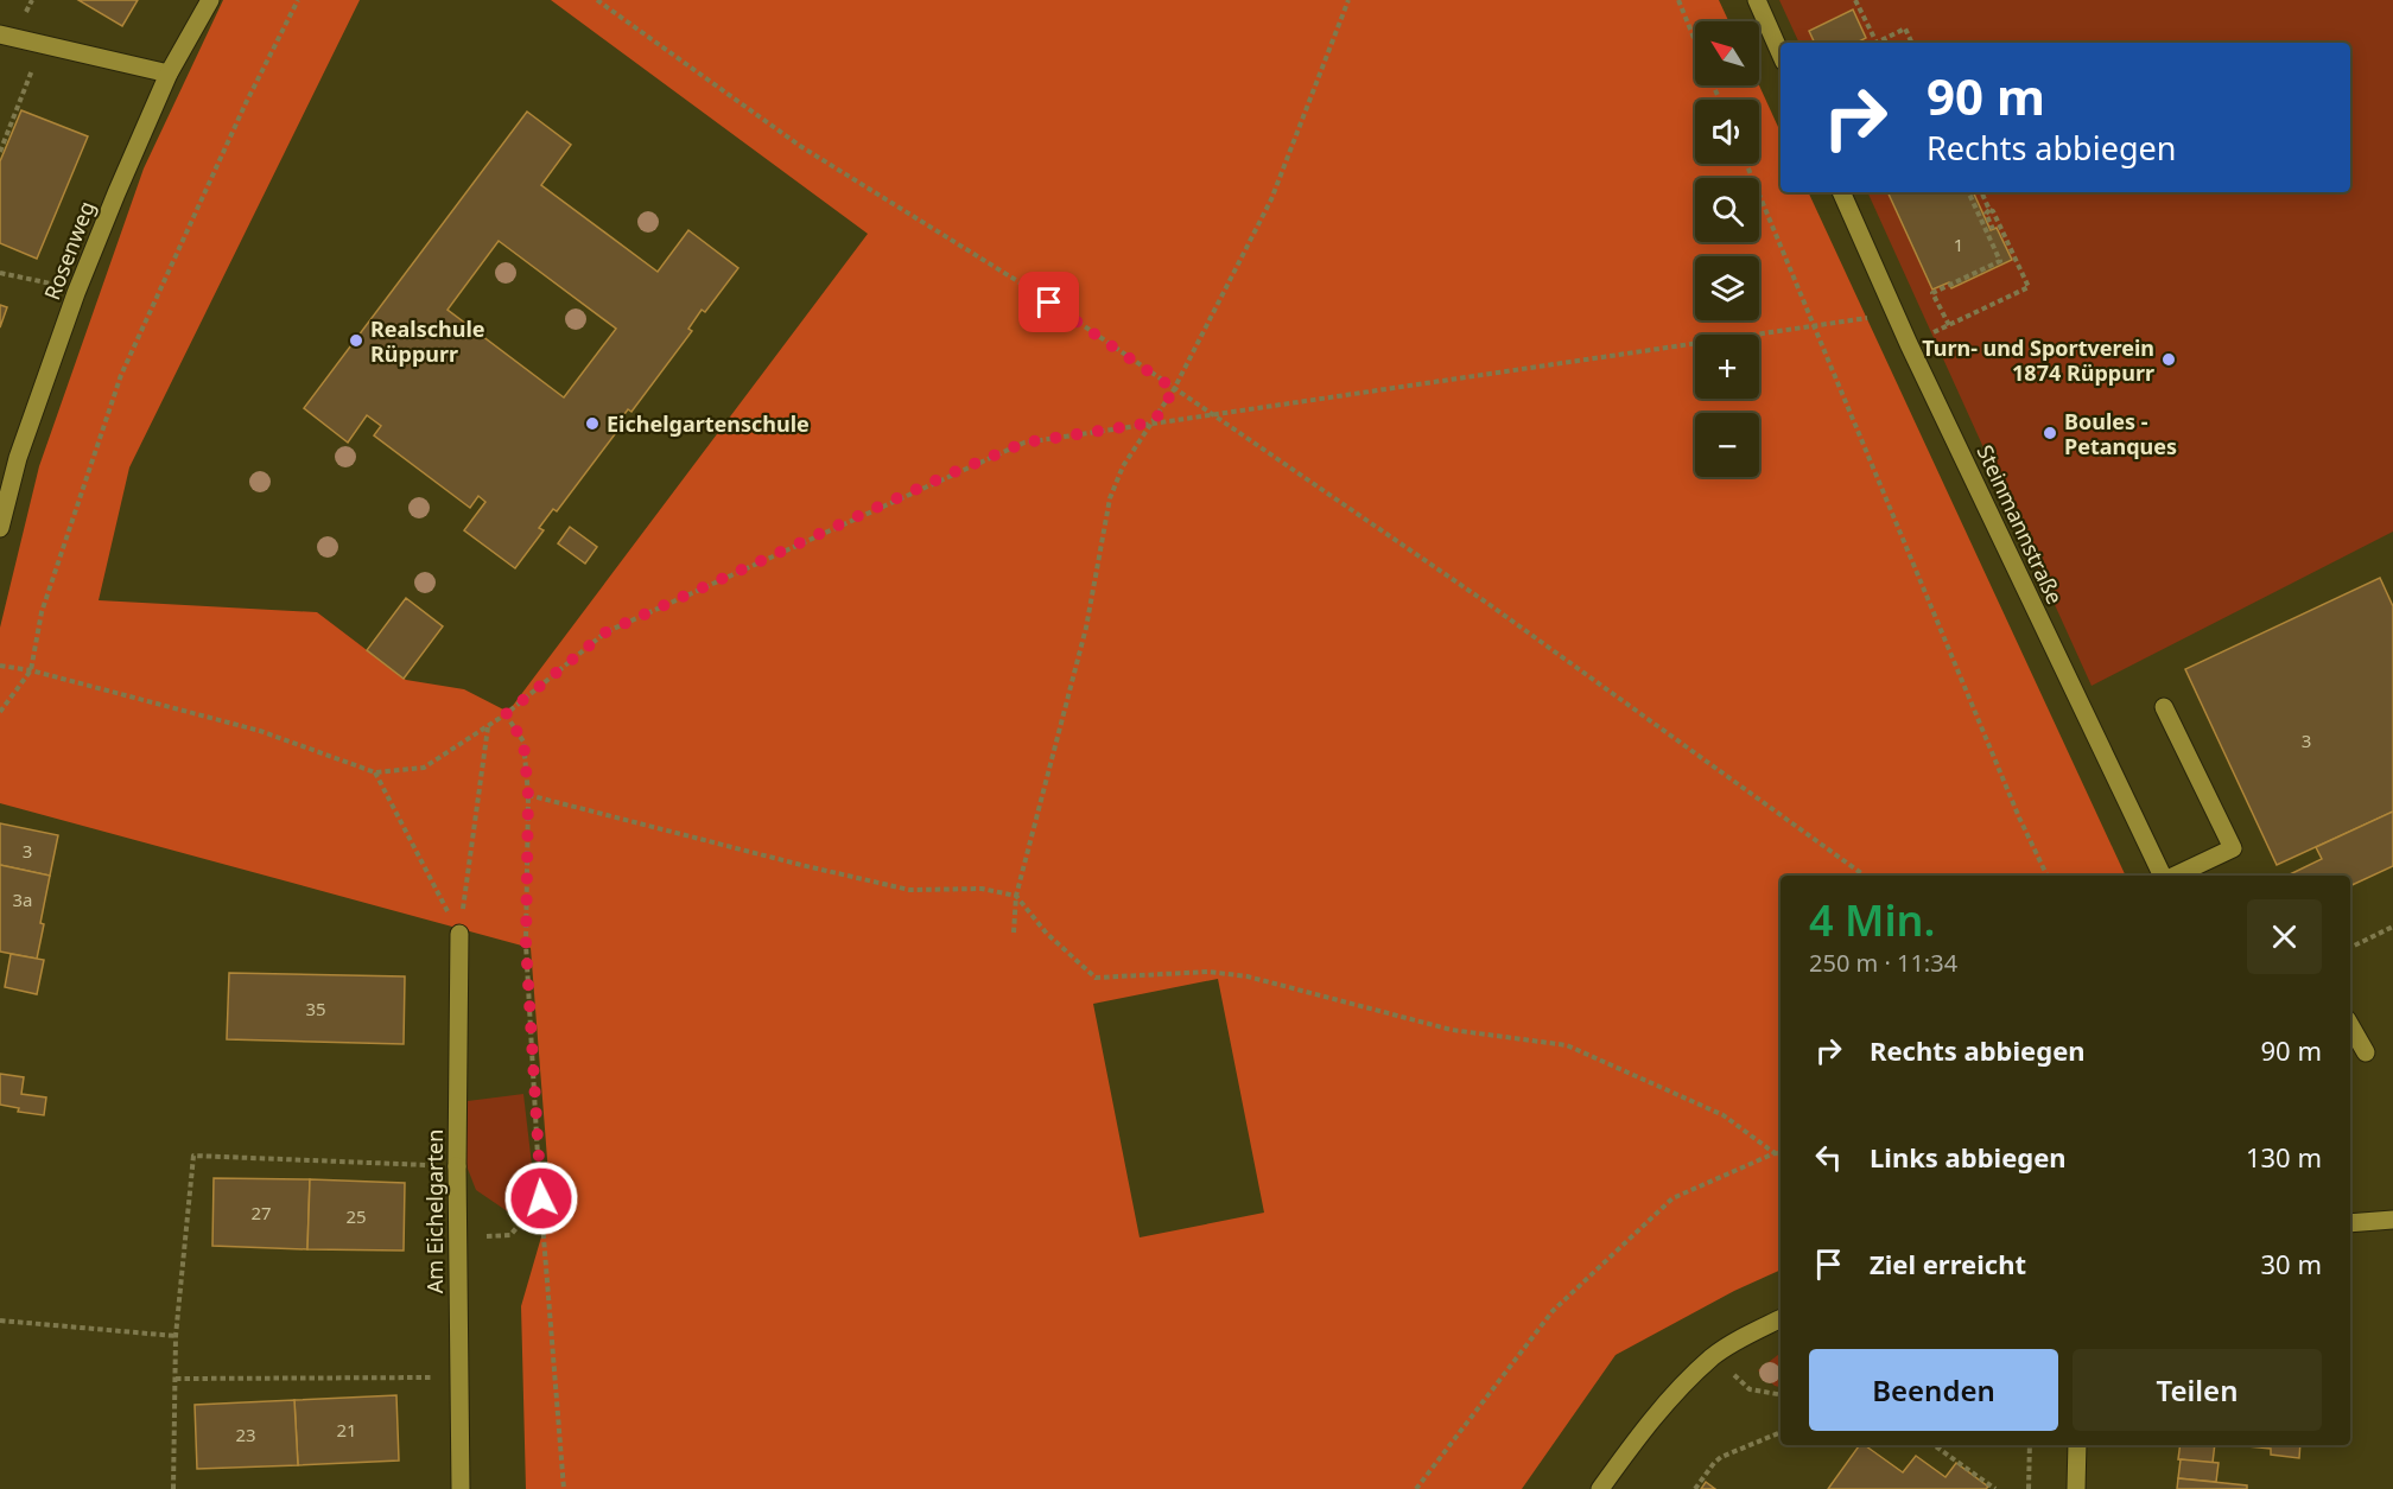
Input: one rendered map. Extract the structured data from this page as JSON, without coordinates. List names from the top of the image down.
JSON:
{
  "streets": {
    "street": ["Rosenweg", "Steinmannstraße", "Am Eichelgarten"]
  },
  "places": [
    "Realschule Rüppurr",
    "Turn- und Sportverein 1874 Rüppurr",
    "Eichelgartenschule",
    "Boules - Petanques"
  ],
  "house_numbers": [
    "1",
    "3",
    "3",
    "3a",
    "35",
    "27",
    "25",
    "21",
    "23"
  ],
  "north": "top left",
  "page": {
    "map_buttons": ["+", "−"],
    "turn": ["90 m", "Rechts abbiegen"],
    "heading": ["4 Min.", "250 m · 11:34"],
    "list": [
      {
        "name": "Rechts abbiegen",
        "value": "90 m"
      },
      {
        "name": "Links abbiegen",
        "value": "130 m"
      },
      {
        "name": "Ziel erreicht",
        "value": "30 m"
      }
    ],
    "buttons": ["Beenden", "Teilen"]
  }
}
